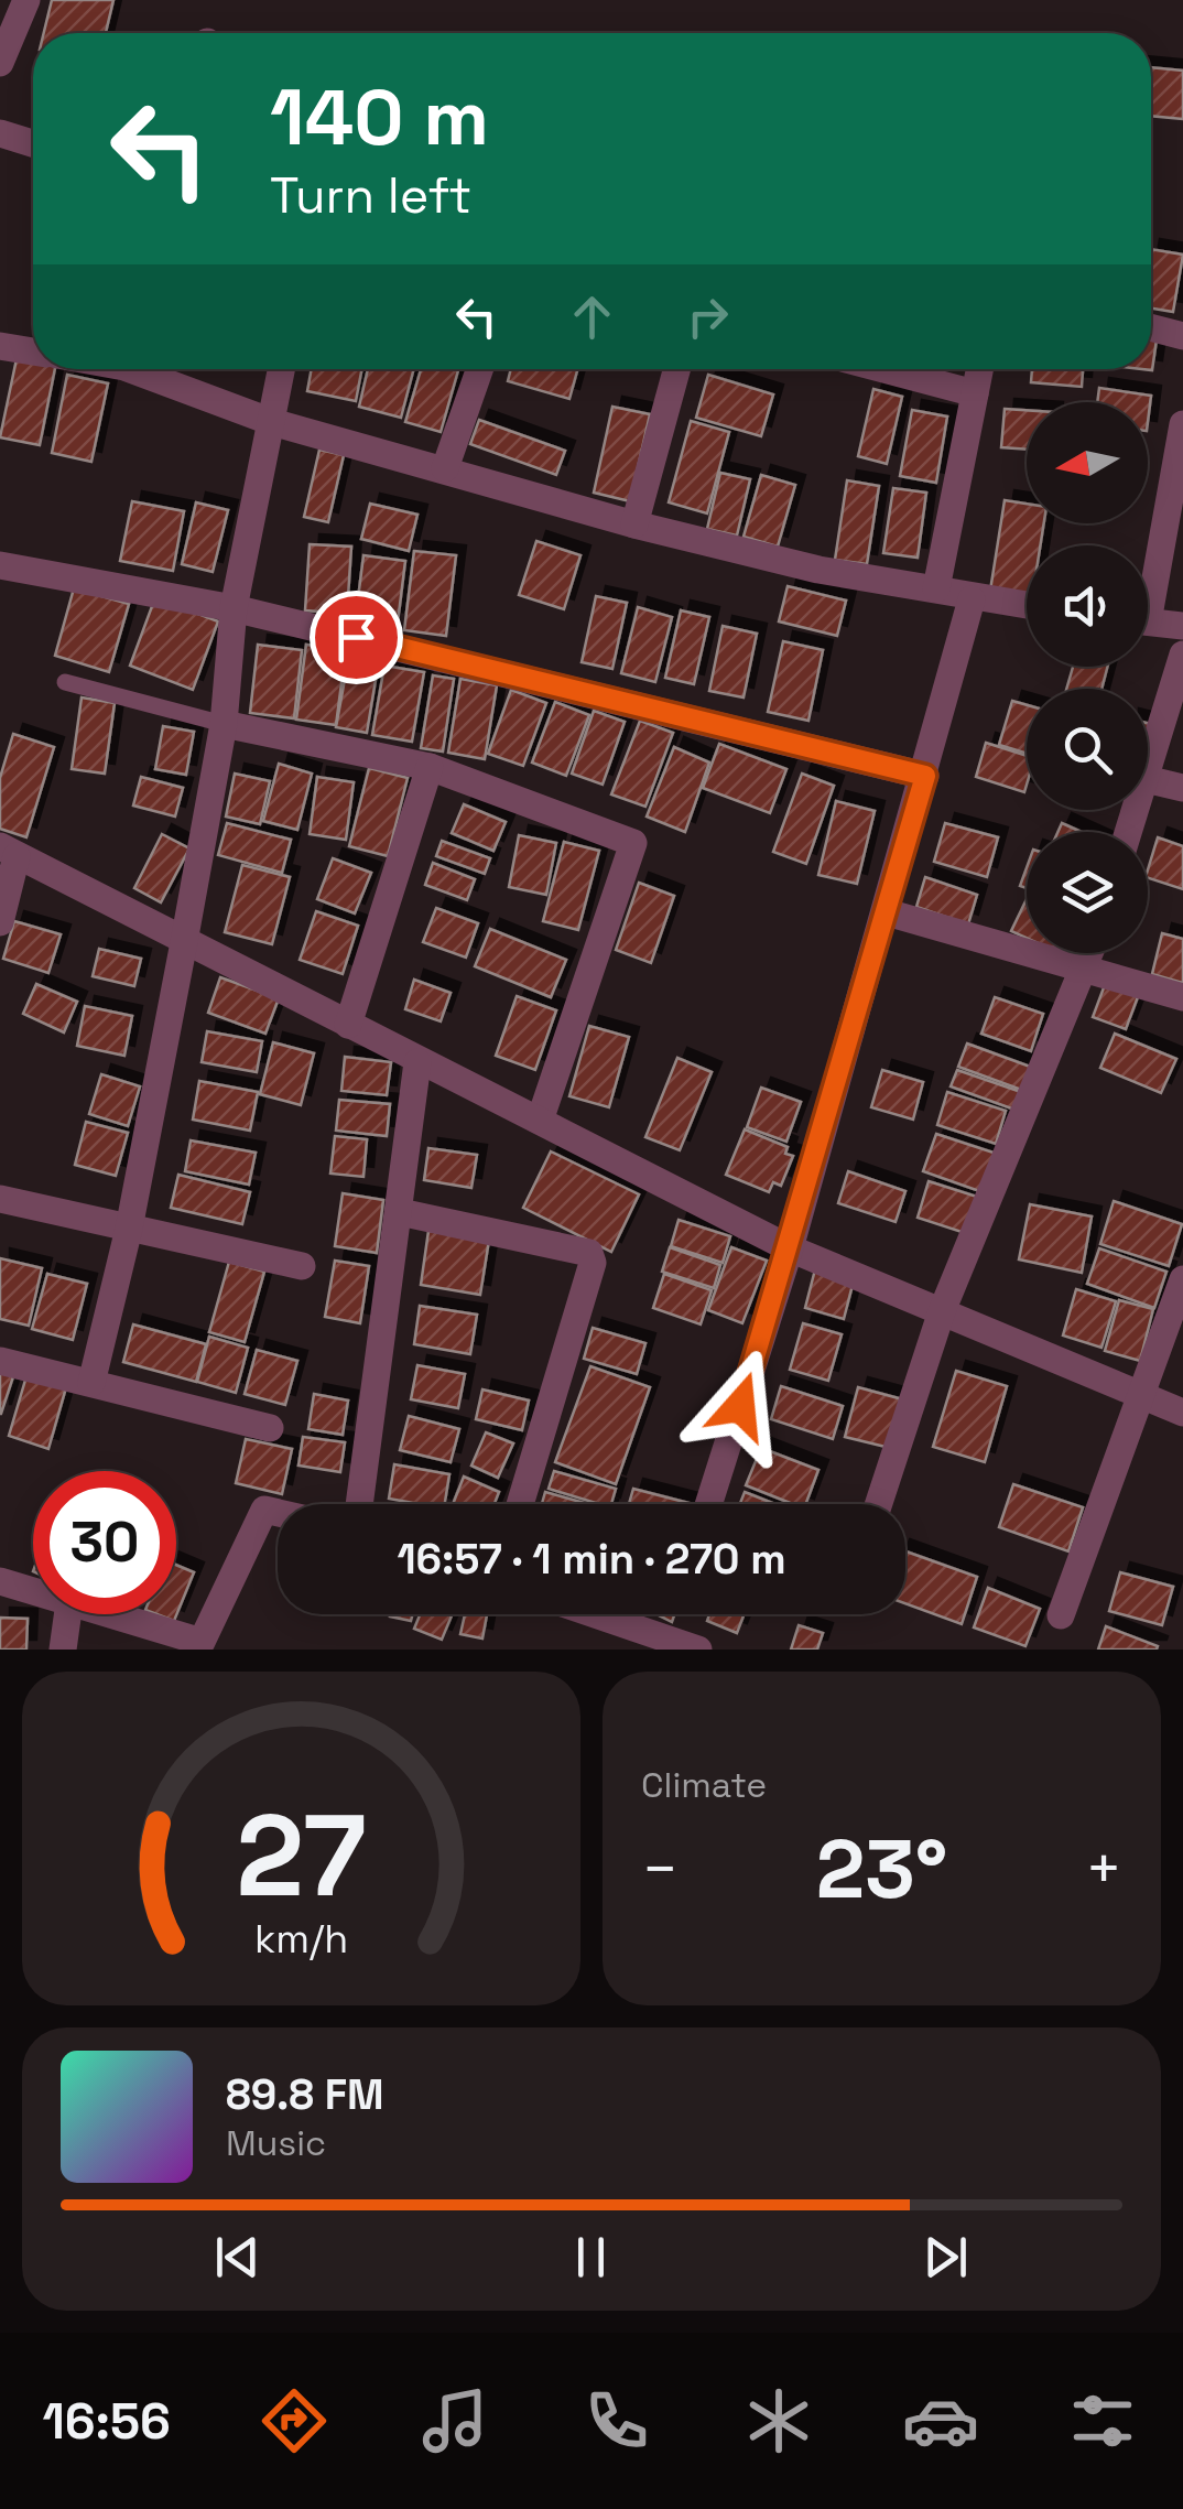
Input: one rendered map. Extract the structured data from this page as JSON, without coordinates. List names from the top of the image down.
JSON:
{
  "north": "left",
  "page": {
    "turn": ["140 m", "Turn left"],
    "limit": "30",
    "trip": "16:57 · 1 min · 270 m",
    "tile": "Climate",
    "heat": ["−", "23°", "+"],
    "song": ["89.8 FM", "Music"],
    "tabs": "16:56",
    "gauge": ["27", "km/h"]
  }
}
